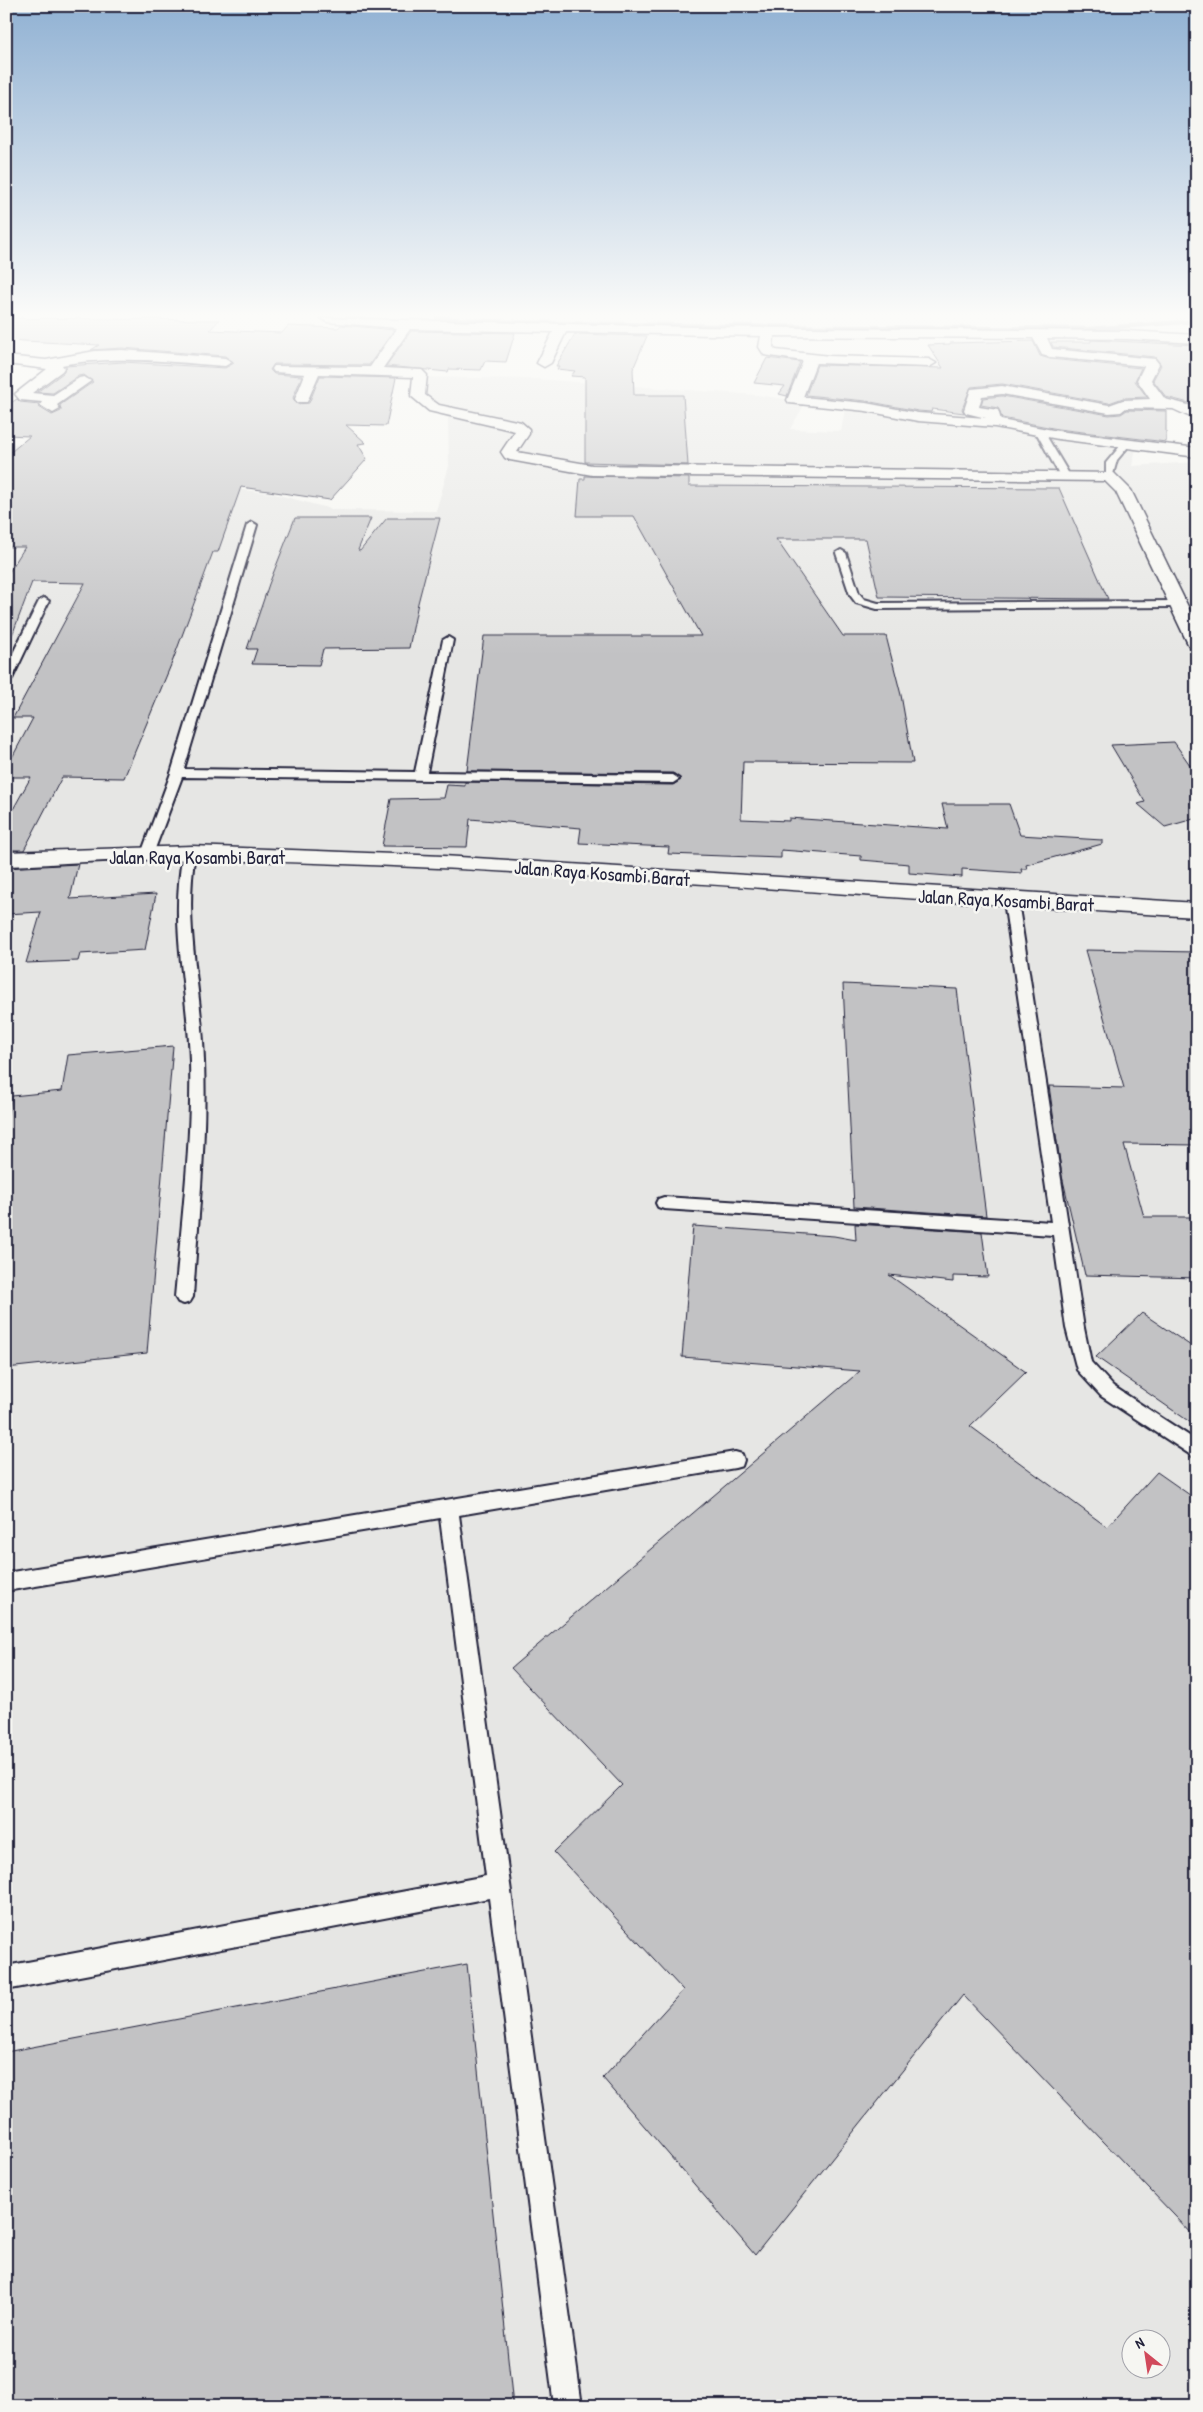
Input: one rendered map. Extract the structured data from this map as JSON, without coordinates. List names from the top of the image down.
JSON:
{
  "streets": {
    "street": ["Jalan Raya Kosambi Barat"]
  },
  "north": "top left"
}
